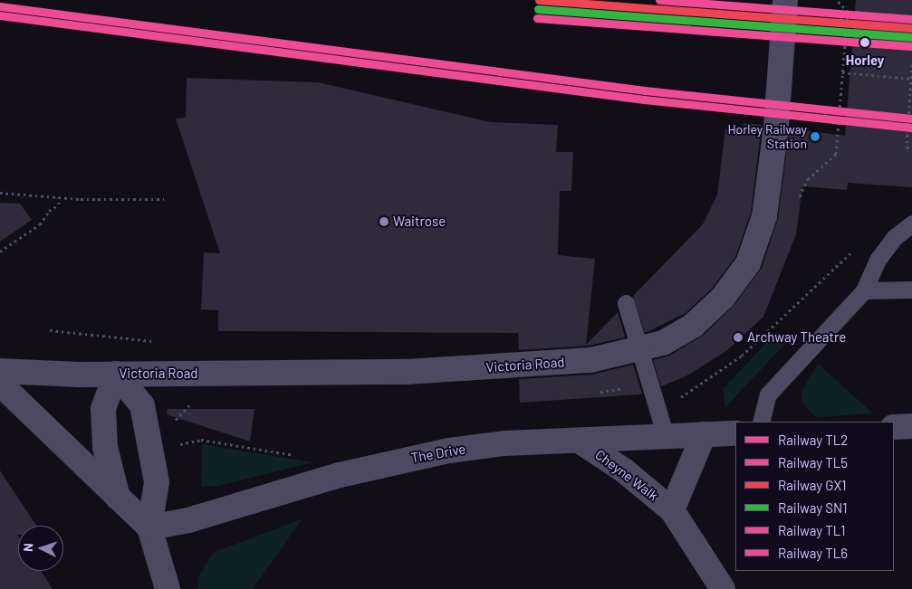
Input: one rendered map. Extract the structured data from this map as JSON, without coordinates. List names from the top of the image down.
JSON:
{
  "streets": {
    "street": ["Victoria Road", "The Drive", "Cheyne Walk"]
  },
  "crossings": [
    ["The Drive", "Cheyne Walk"]
  ],
  "places": [
    "Horley",
    "Horley Railway Station",
    "Waitrose",
    "Archway Theatre"
  ],
  "lines": [
    "rail line GX1",
    "rail line TL1",
    "rail line TL2",
    "rail line SN1",
    "rail line TL5",
    "rail line TL6"
  ],
  "legend": [
    "Railway TL2",
    "Railway TL5",
    "Railway GX1",
    "Railway SN1",
    "Railway TL1",
    "Railway TL6"
  ],
  "north": "left"
}
